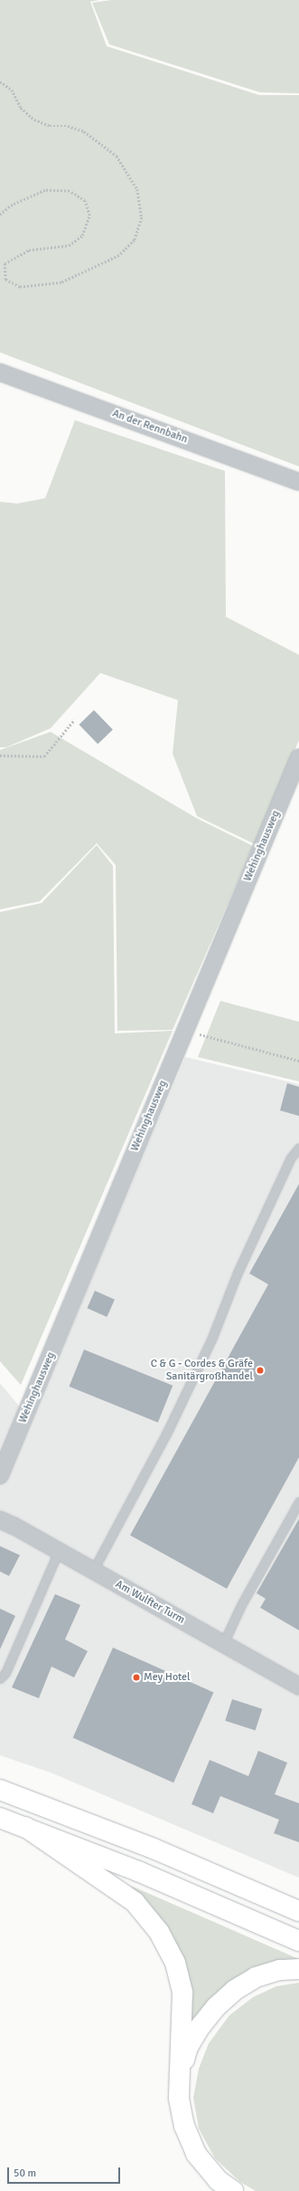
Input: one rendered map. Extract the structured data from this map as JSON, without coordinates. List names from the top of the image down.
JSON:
{
  "streets": {
    "street": ["An der Rennbahn", "Wehinghausweg", "Am Wulfter Turm"]
  },
  "places": ["C & G - Cordes & Gräfe Sanitärgroßhandel", "Mey Hotel"],
  "scale_bar": "50 m"
}
